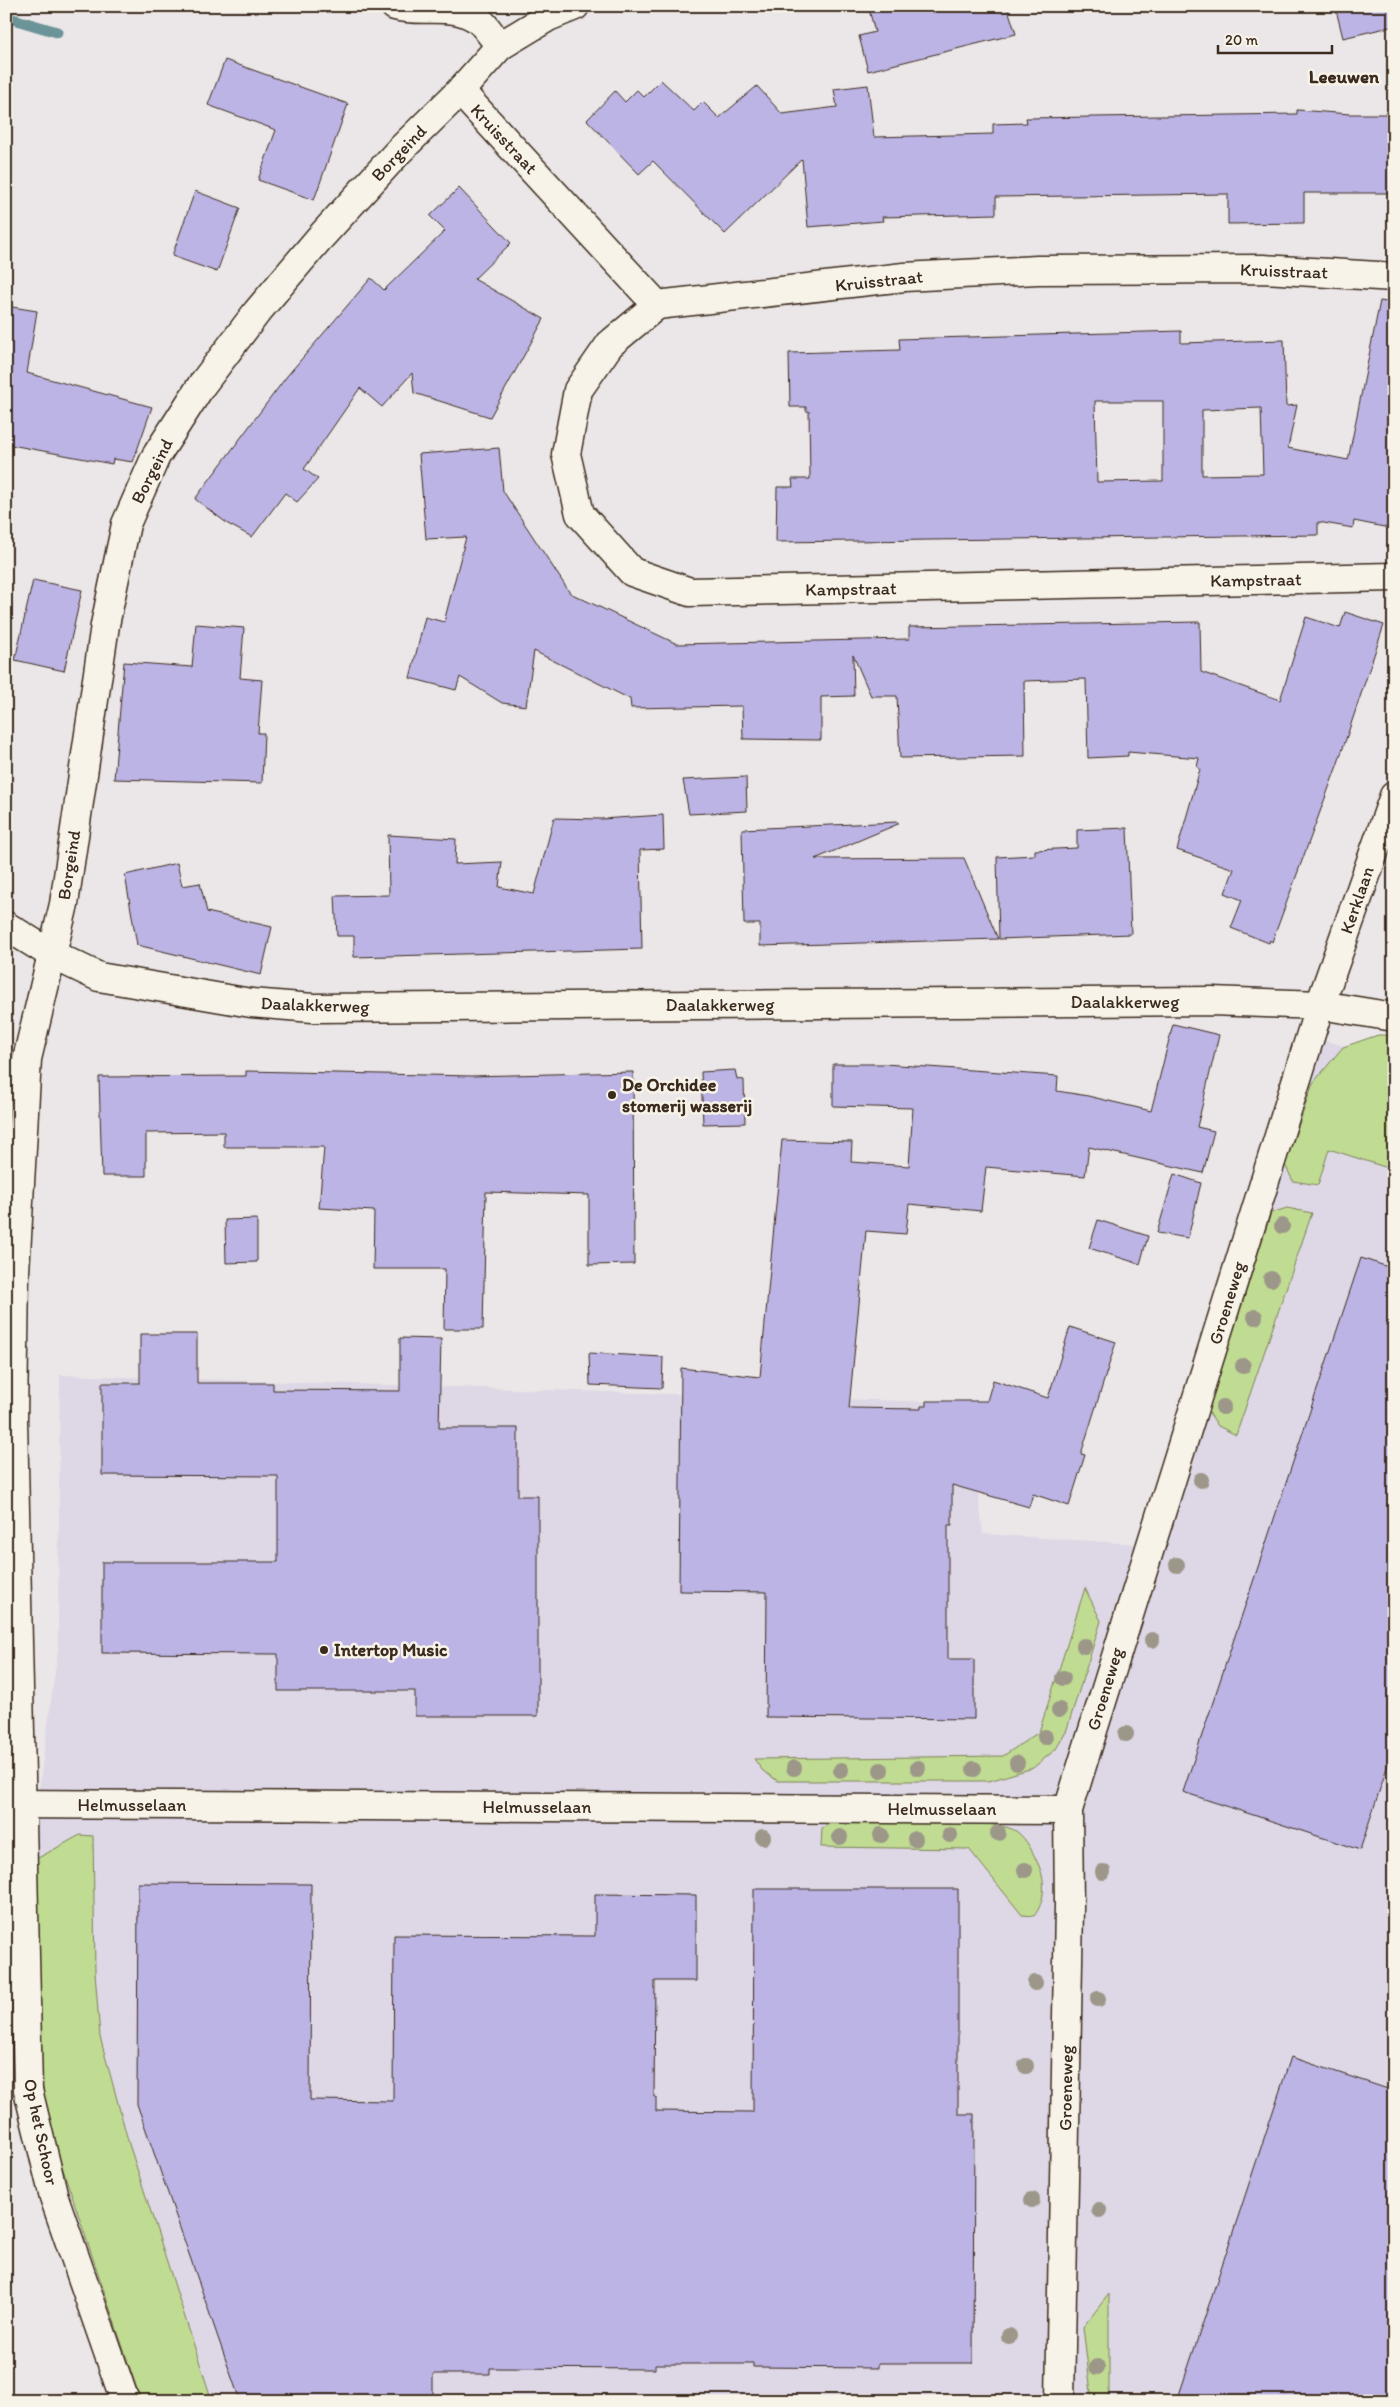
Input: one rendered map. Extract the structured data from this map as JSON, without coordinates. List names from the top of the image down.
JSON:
{
  "streets": {
    "street": [
      "Kruisstraat",
      "Borgeind",
      "Kampstraat",
      "Kerklaan",
      "Daalakkerweg",
      "Groeneweg",
      "Helmusselaan",
      "Op het Schoor"
    ]
  },
  "crossings": [
    ["Kruisstraat", "Borgeind"],
    ["Kruisstraat", "Kampstraat"],
    ["Borgeind", "Daalakkerweg"],
    ["Borgeind", "Op het Schoor"],
    ["Kerklaan", "Daalakkerweg"],
    ["Kerklaan", "Groeneweg"],
    ["Daalakkerweg", "Groeneweg"],
    ["Daalakkerweg", "Op het Schoor"],
    ["Groeneweg", "Helmusselaan"],
    ["Helmusselaan", "Op het Schoor"]
  ],
  "districts": ["Leeuwen"],
  "places": ["De Orchidee stomerij wasserij", "Intertop Music"],
  "scale_bar": "20 m"
}
